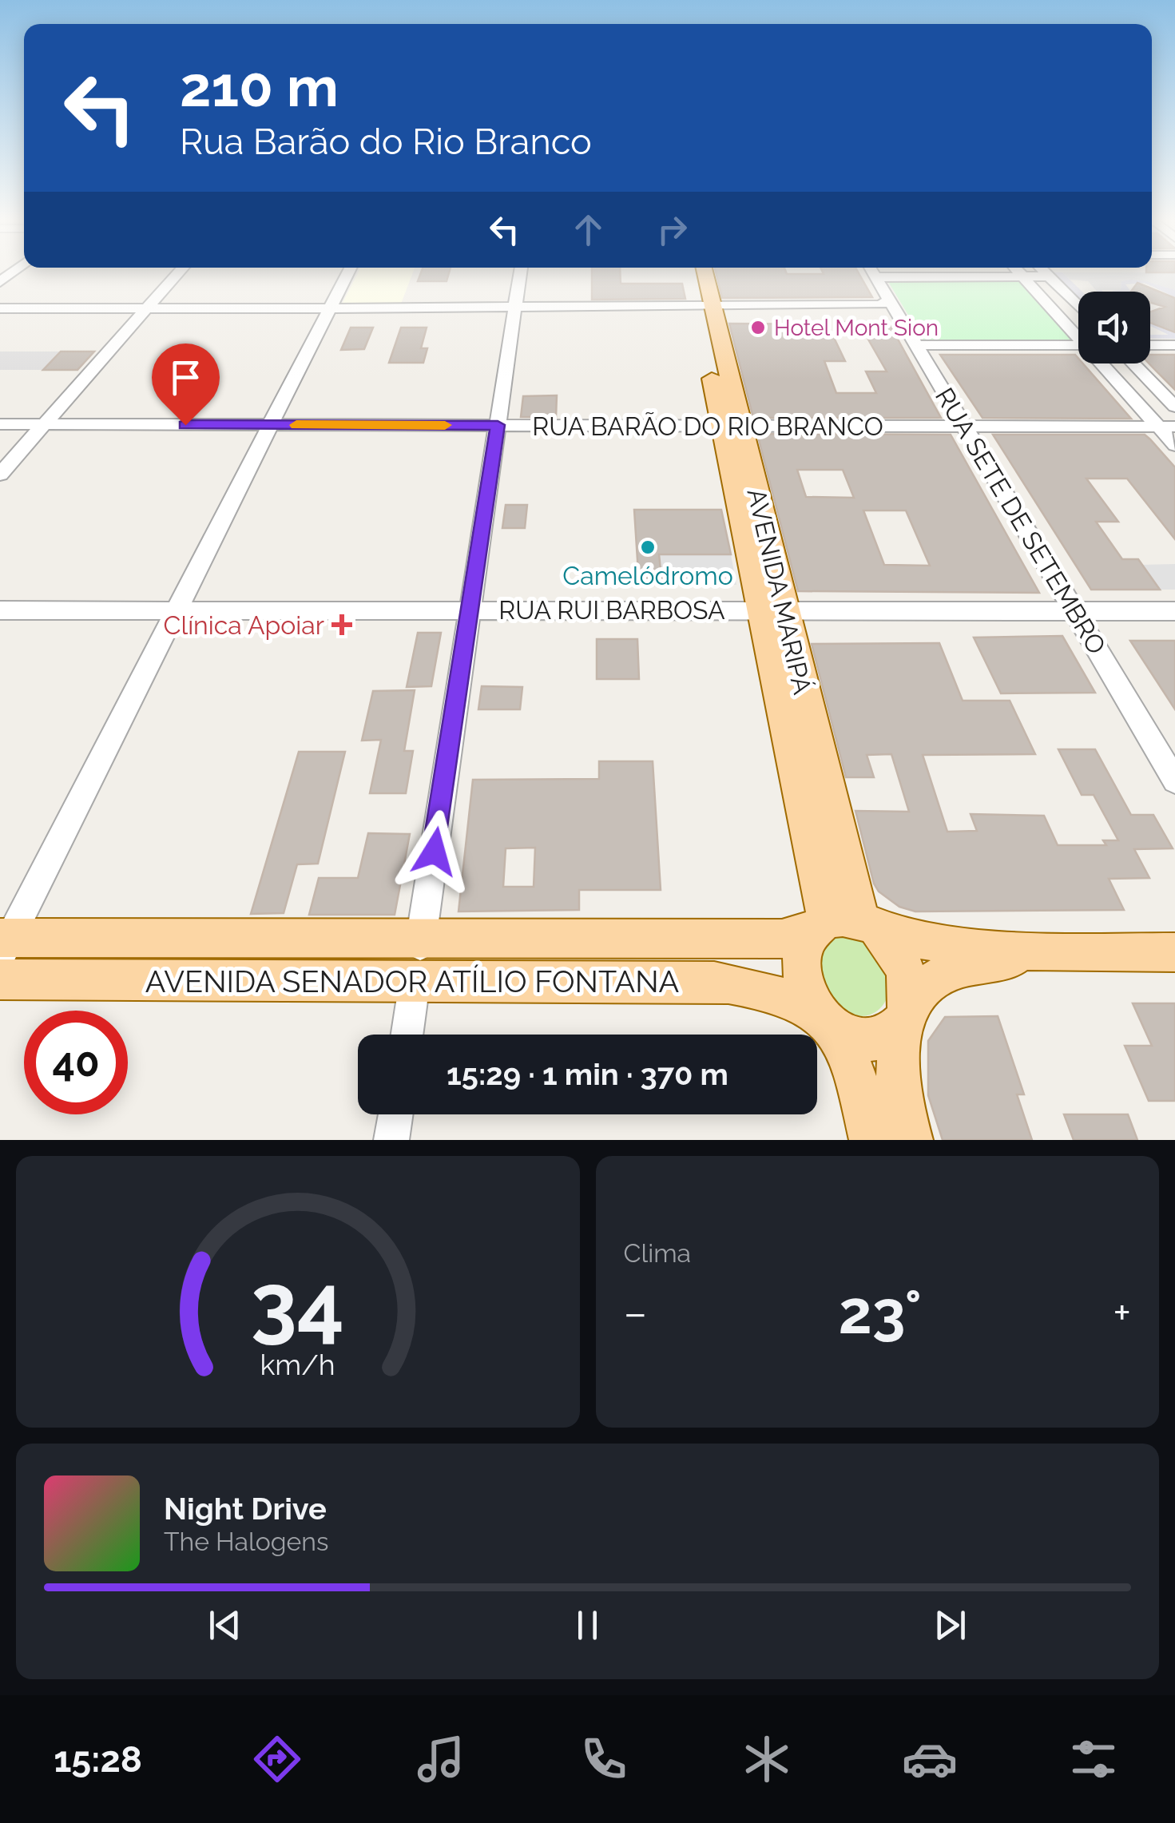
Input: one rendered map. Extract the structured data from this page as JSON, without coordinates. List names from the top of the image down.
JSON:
{
  "streets": {
    "main road": ["AVENIDA MARIPÁ", "AVENIDA SENADOR ATÍLIO FONTANA"],
    "street": ["RUA BARÃO DO RIO BRANCO", "RUA SETE DE SETEMBRO", "RUA RUI BARBOSA"]
  },
  "crossings": [
    ["RUA BARÃO DO RIO BRANCO", "RUA SETE DE SETEMBRO"],
    ["RUA BARÃO DO RIO BRANCO", "AVENIDA MARIPÁ"],
    ["RUA SETE DE SETEMBRO", "RUA RUI BARBOSA"],
    ["AVENIDA MARIPÁ", "RUA RUI BARBOSA"],
    ["AVENIDA MARIPÁ", "AVENIDA SENADOR ATÍLIO FONTANA"]
  ],
  "places": {
    "other": ["Hotel Mont Sion", "Camelódromo"],
    "health": ["Clínica Apoiar"]
  },
  "page": {
    "turn": ["210 m", "Rua Barão do Rio Branco"],
    "limit": "40",
    "trip": "15:29 · 1 min · 370 m",
    "tile": "Clima",
    "heat": ["−", "23°", "+"],
    "song": ["Night Drive", "The Halogens"],
    "tabs": "15:28",
    "gauge": ["34", "km/h"]
  }
}
